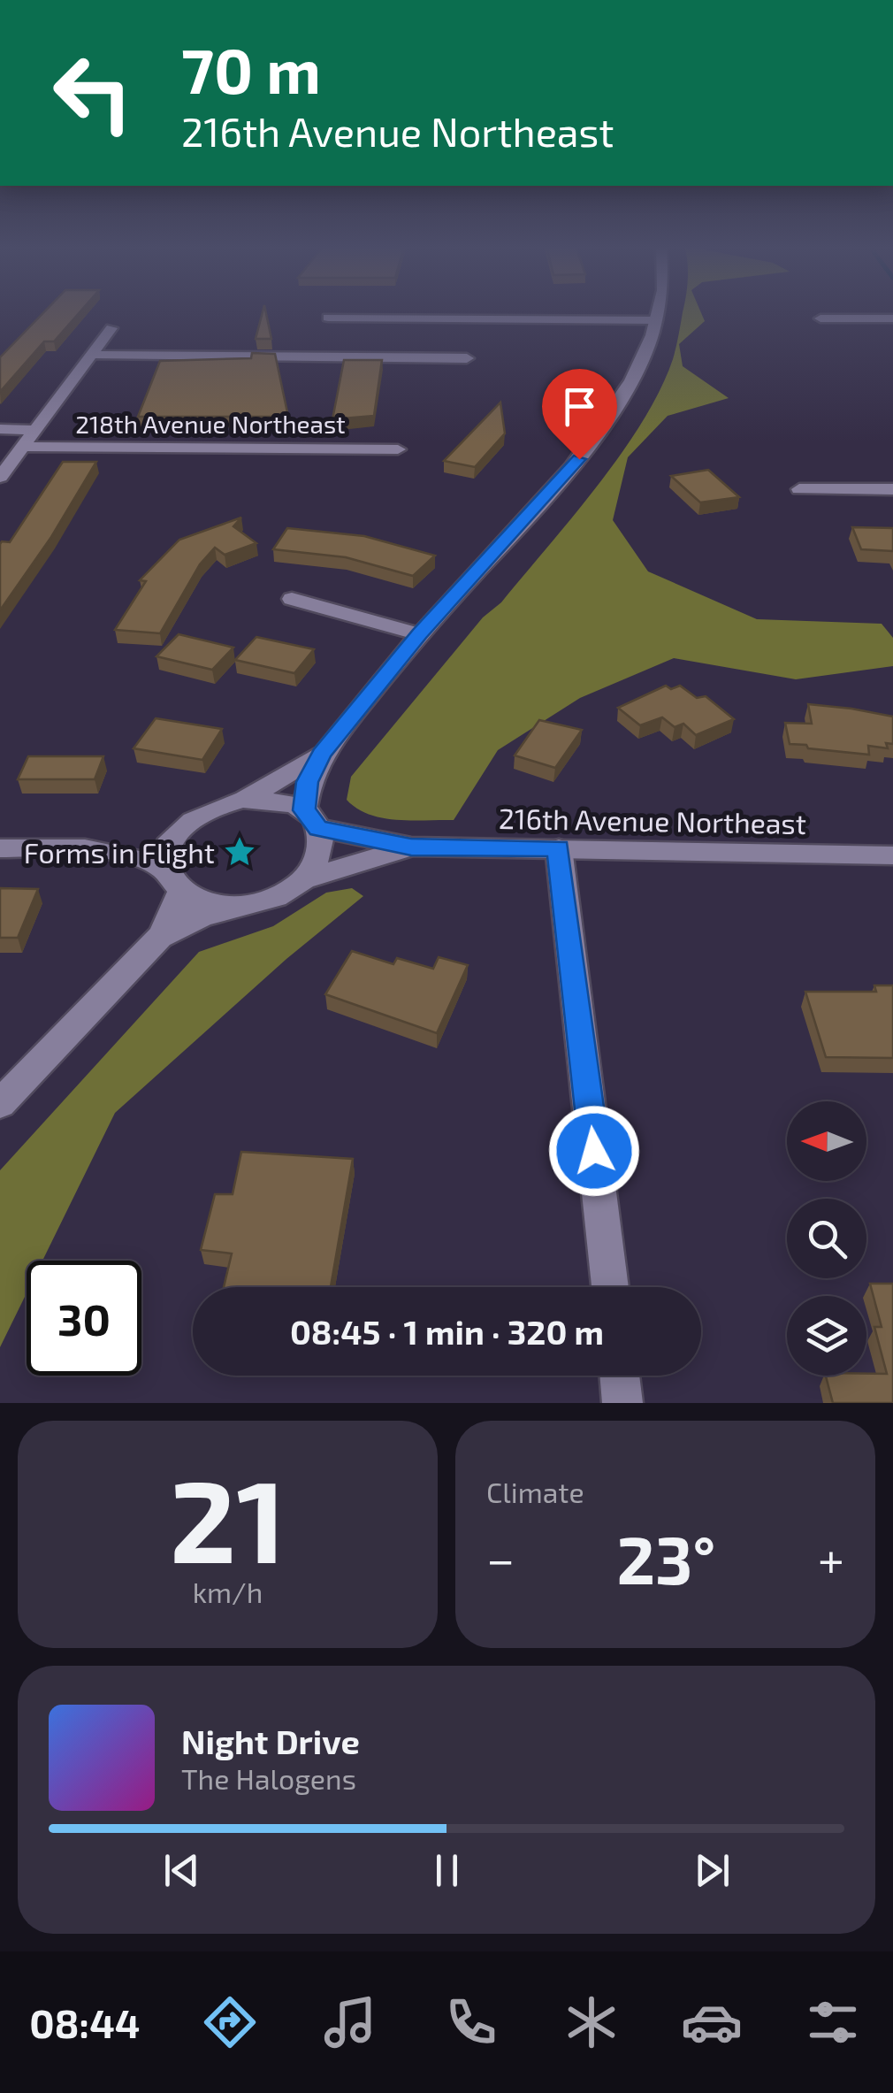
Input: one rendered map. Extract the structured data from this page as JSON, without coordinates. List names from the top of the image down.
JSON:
{
  "streets": {
    "street": ["218th Avenue Northeast", "216th Avenue Northeast"]
  },
  "places": {
    "place": ["Forms in Flight"]
  },
  "north": "left",
  "page": {
    "turn": ["70 m", "216th Avenue Northeast"],
    "limit": "30",
    "trip": "08:45 · 1 min · 320 m",
    "tile": [
      ["21", "km/h"],
      "Climate"
    ],
    "heat": ["−", "23°", "+"],
    "song": ["Night Drive", "The Halogens"],
    "tabs": "08:44"
  }
}
